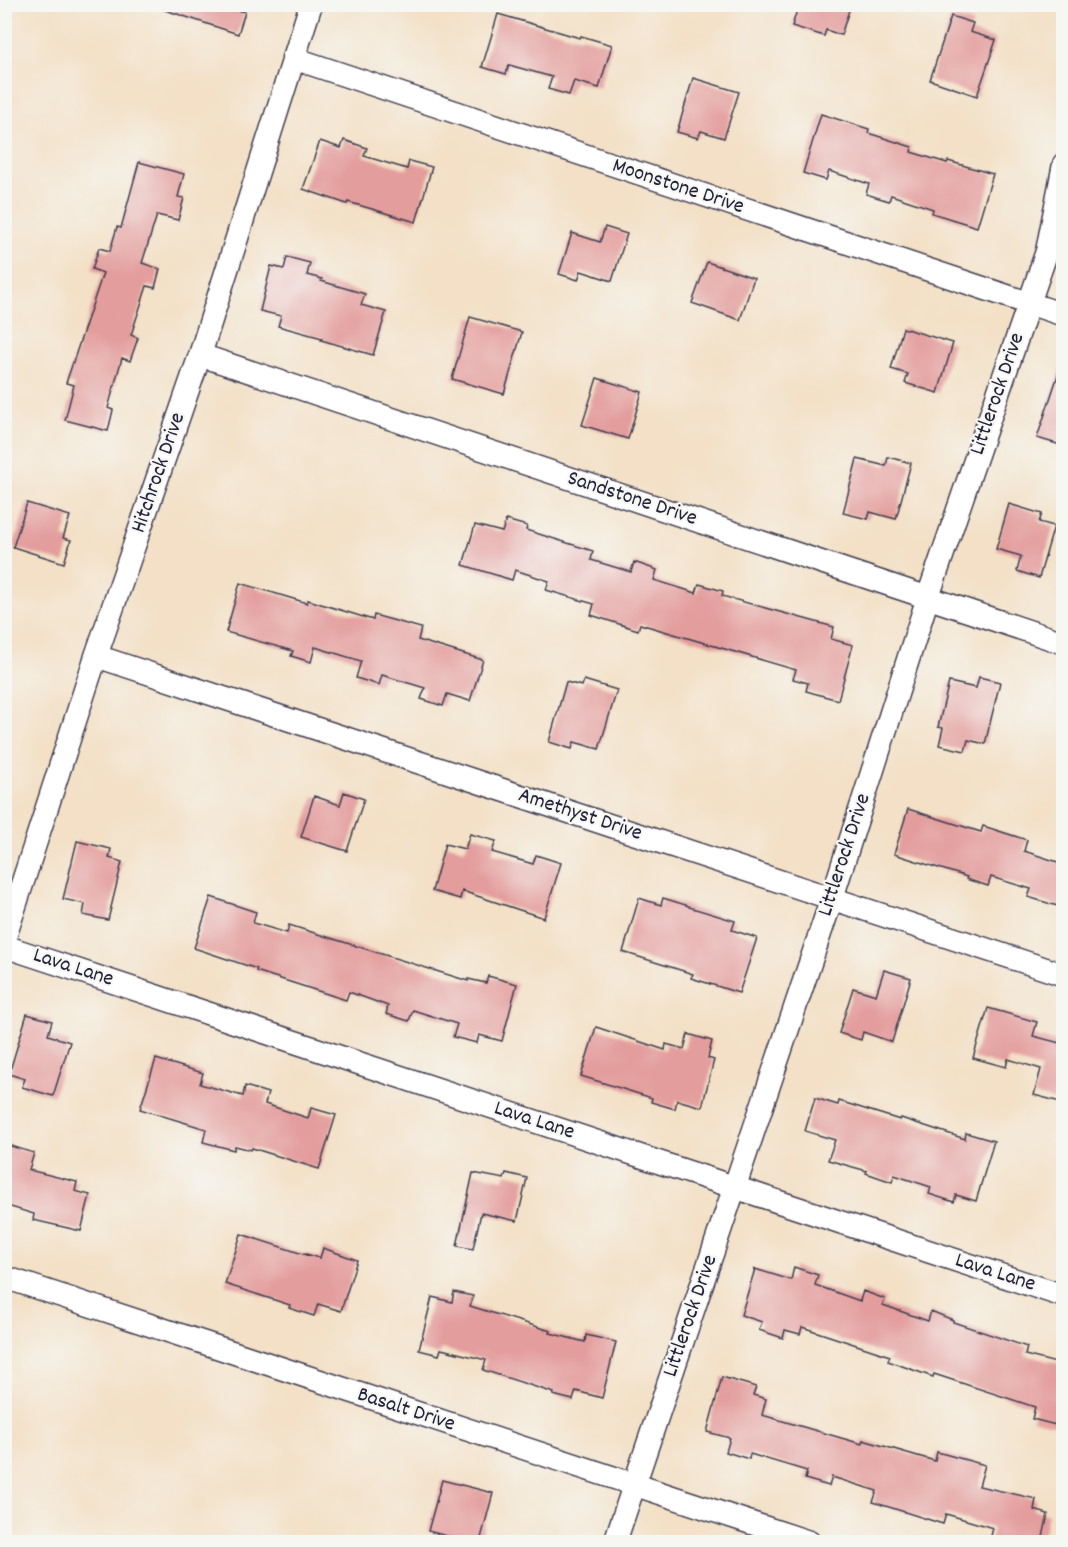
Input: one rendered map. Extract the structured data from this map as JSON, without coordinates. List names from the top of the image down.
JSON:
{
  "streets": {
    "street": [
      "Moonstone Drive",
      "Littlerock Drive",
      "Hitchrock Drive",
      "Sandstone Drive",
      "Amethyst Drive",
      "Lava Lane",
      "Basalt Drive"
    ]
  },
  "crossings": [
    ["Moonstone Drive", "Littlerock Drive"],
    ["Moonstone Drive", "Hitchrock Drive"],
    ["Littlerock Drive", "Sandstone Drive"],
    ["Littlerock Drive", "Amethyst Drive"],
    ["Littlerock Drive", "Lava Lane"],
    ["Littlerock Drive", "Basalt Drive"],
    ["Hitchrock Drive", "Sandstone Drive"],
    ["Hitchrock Drive", "Amethyst Drive"]
  ]
}
